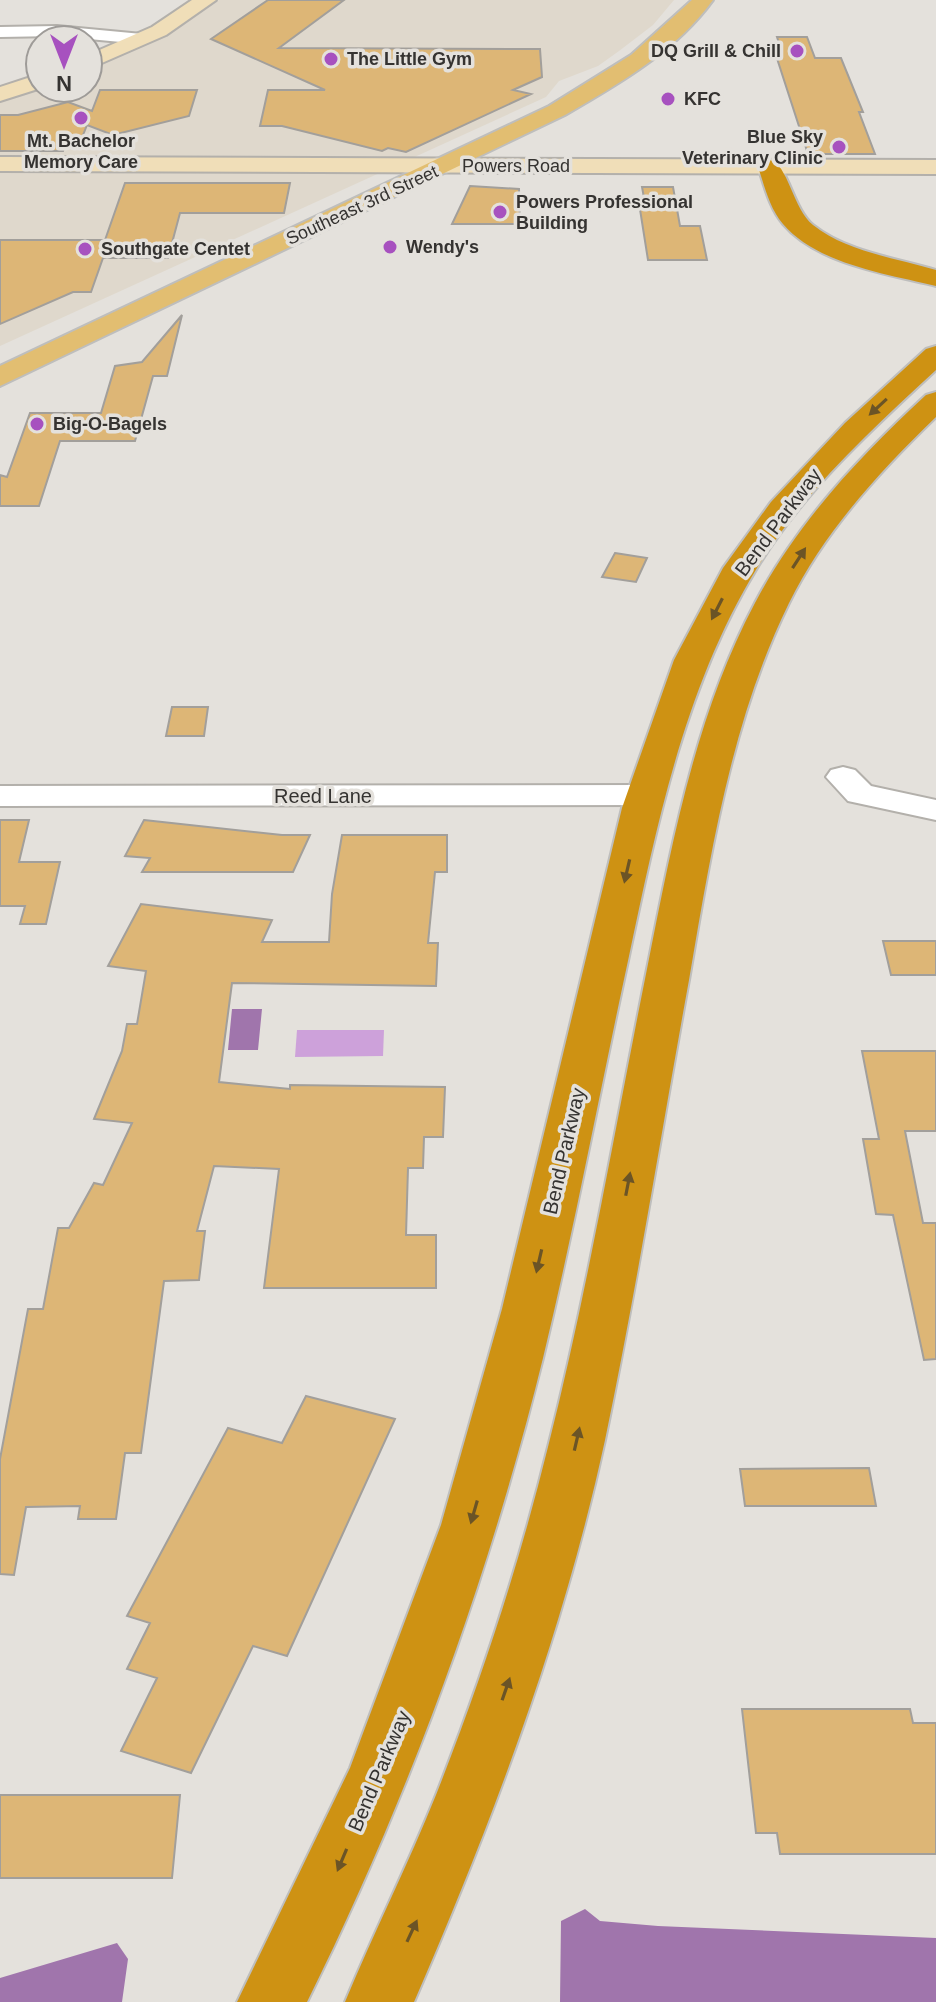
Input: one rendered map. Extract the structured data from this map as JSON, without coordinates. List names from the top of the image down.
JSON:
{
  "streets": {
    "highway": ["Bend Parkway"],
    "main road": ["Southeast 3rd Street"],
    "street": ["Powers Road", "Reed Lane"]
  },
  "crossings": [
    ["Powers Road", "Southeast 3rd Street"],
    ["Bend Parkway", "Reed Lane"]
  ],
  "places": [
    "DQ Grill & Chill",
    "The Little Gym",
    "KFC",
    "Mt. Bachelor Memory Care",
    "Blue Sky Veterinary Clinic",
    "Powers Professional Building",
    "Wendy's",
    "Southgate Centet",
    "Big-O-Bagels"
  ],
  "north": "bottom"
}
